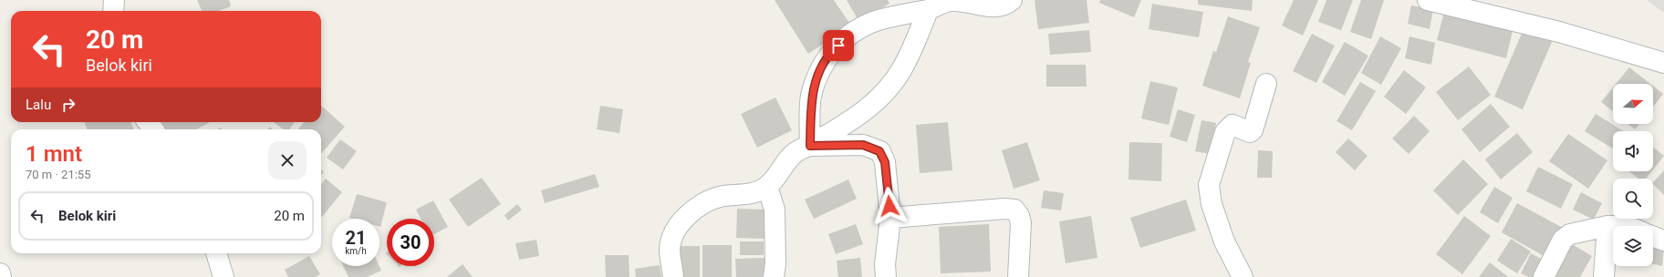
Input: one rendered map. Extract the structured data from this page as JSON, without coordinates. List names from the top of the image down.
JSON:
{
  "north": "right",
  "page": {
    "turn": ["20 m", "Belok kiri"],
    "then": "Lalu",
    "heading": ["1 mnt", "70 m · 21:55"],
    "list": [
      {
        "name": "Belok kiri",
        "value": "20 m"
      }
    ],
    "speed": "21 km/h",
    "limit": "30"
  }
}
